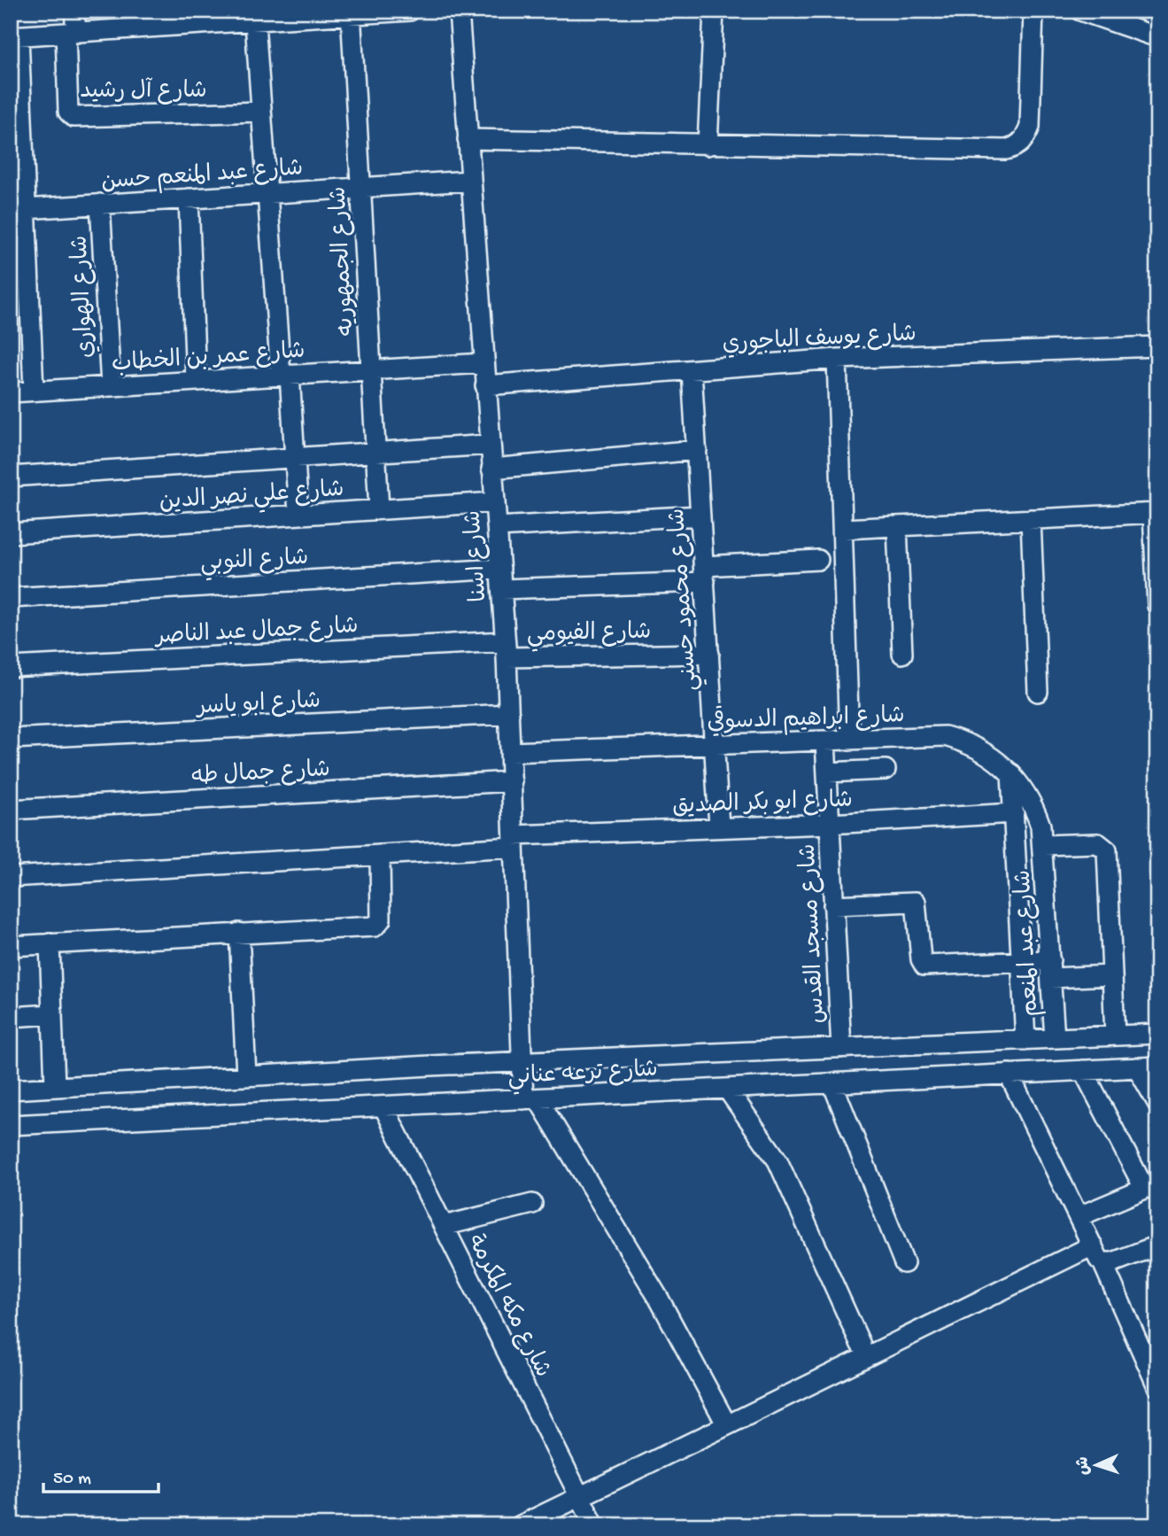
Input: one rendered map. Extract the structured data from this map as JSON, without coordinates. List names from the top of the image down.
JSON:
{
  "streets": {
    "street": [
      "شارع آل رشيد",
      "شارع عبد المنعم حسن",
      "شارع الجمهوريه",
      "شارع الهواري",
      "شارع يوسف الباجوري",
      "شارع عمر بن الخطاب",
      "شارع علي نصر الدين",
      "شارع اسنا",
      "شارع النوبي",
      "شارع محمود حسني",
      "شارع جمال عبد الناصر",
      "شارع الفيومي",
      "شارع ابو ياسر",
      "شارع ابراهيم الدسوقي",
      "شارع جمال طه",
      "شارع ابو بكر الصديق",
      "شارع مسجد القدس",
      "شارع عبد المنعم",
      "شارع ترعه عناني",
      "شارع مكه المكرمة"
    ]
  },
  "crossings": [
    ["شارع عبد المنعم حسن", "شارع الجمهوريه"],
    ["شارع عبد المنعم حسن", "شارع الهواري"],
    ["شارع عبد المنعم حسن", "شارع اسنا"],
    ["شارع الجمهوريه", "شارع عمر بن الخطاب"],
    ["شارع الجمهوريه", "شارع علي نصر الدين"],
    ["شارع الهواري", "شارع عمر بن الخطاب"],
    ["شارع يوسف الباجوري", "شارع اسنا"],
    ["شارع يوسف الباجوري", "شارع محمود حسني"],
    ["شارع عمر بن الخطاب", "شارع اسنا"],
    ["شارع علي نصر الدين", "شارع اسنا"],
    ["شارع اسنا", "شارع النوبي"],
    ["شارع اسنا", "شارع جمال عبد الناصر"],
    ["شارع اسنا", "شارع الفيومي"],
    ["شارع اسنا", "شارع ابو ياسر"],
    ["شارع اسنا", "شارع ابراهيم الدسوقي"],
    ["شارع اسنا", "شارع جمال طه"],
    ["شارع اسنا", "شارع ابو بكر الصديق"],
    ["شارع اسنا", "شارع ترعه عناني"],
    ["شارع محمود حسني", "شارع الفيومي"],
    ["شارع محمود حسني", "شارع ابراهيم الدسوقي"],
    ["شارع محمود حسني", "شارع ابو بكر الصديق"],
    ["شارع جمال عبد الناصر", "شارع الفيومي"],
    ["شارع ابراهيم الدسوقي", "شارع مسجد القدس"],
    ["شارع ابراهيم الدسوقي", "شارع عبد المنعم"],
    ["شارع ابو بكر الصديق", "شارع مسجد القدس"],
    ["شارع مسجد القدس", "شارع ترعه عناني"],
    ["شارع عبد المنعم", "شارع ترعه عناني"],
    ["شارع ترعه عناني", "شارع مكه المكرمة"]
  ],
  "scale_bar": "50 m",
  "north": "left"
}
